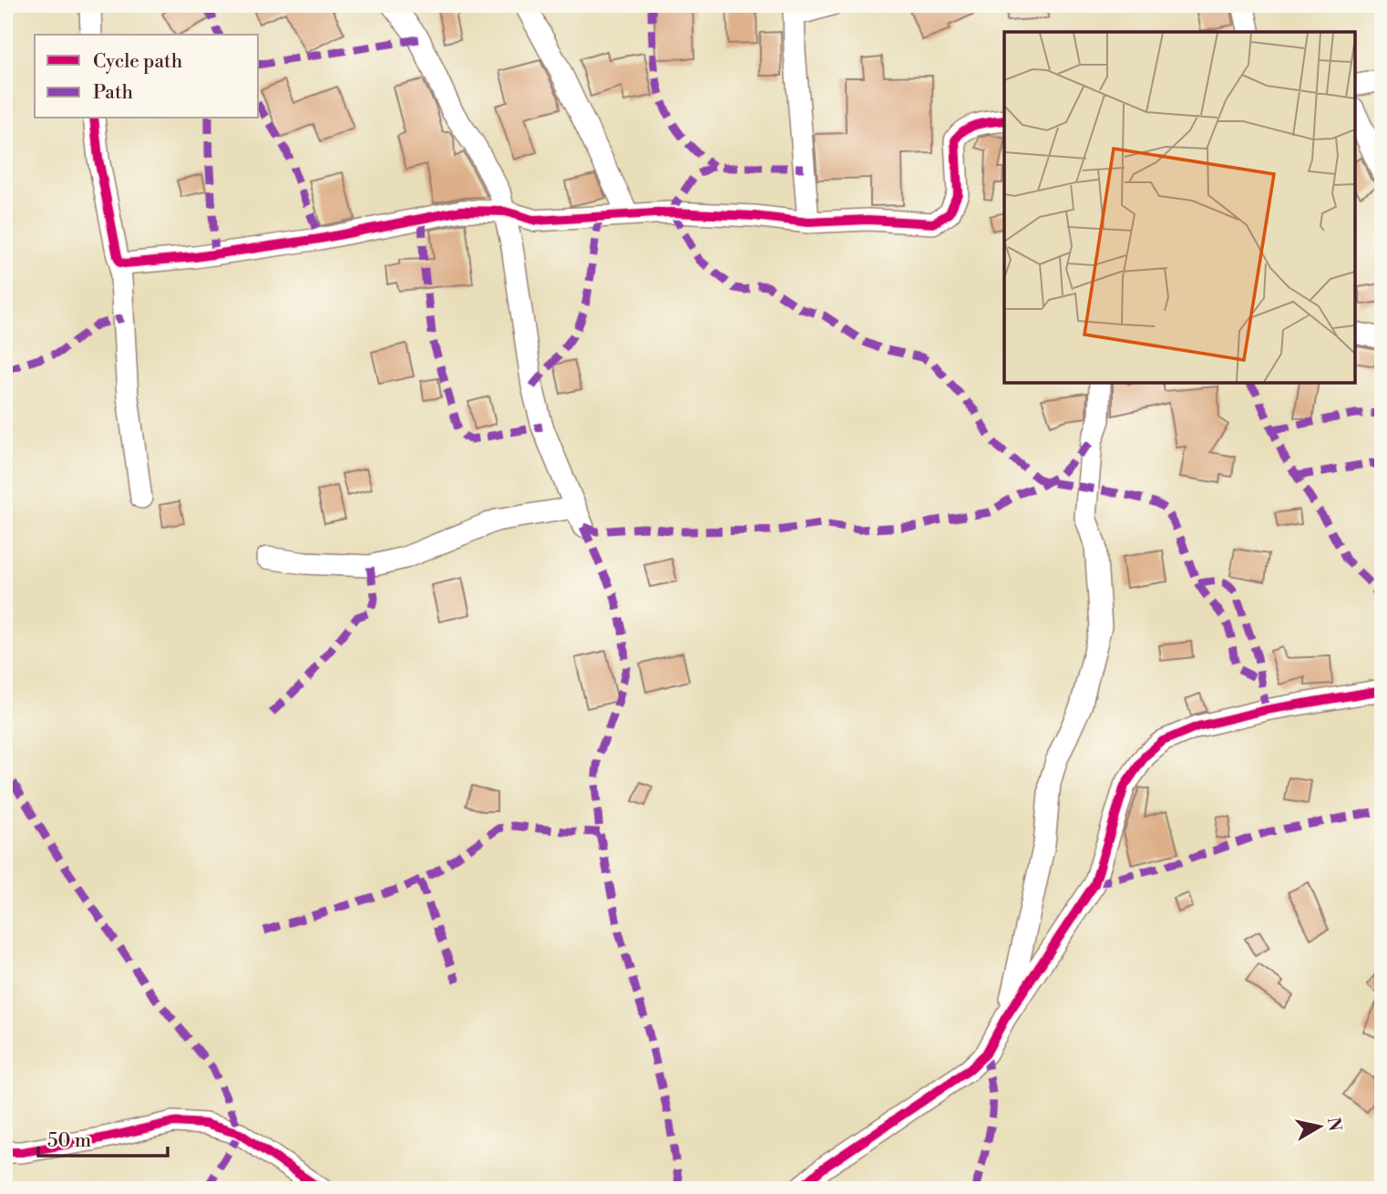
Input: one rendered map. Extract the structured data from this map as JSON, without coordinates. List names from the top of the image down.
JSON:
{
  "legend": ["Cycle path", "Path"],
  "scale_bar": "50 m",
  "north": "right"
}
